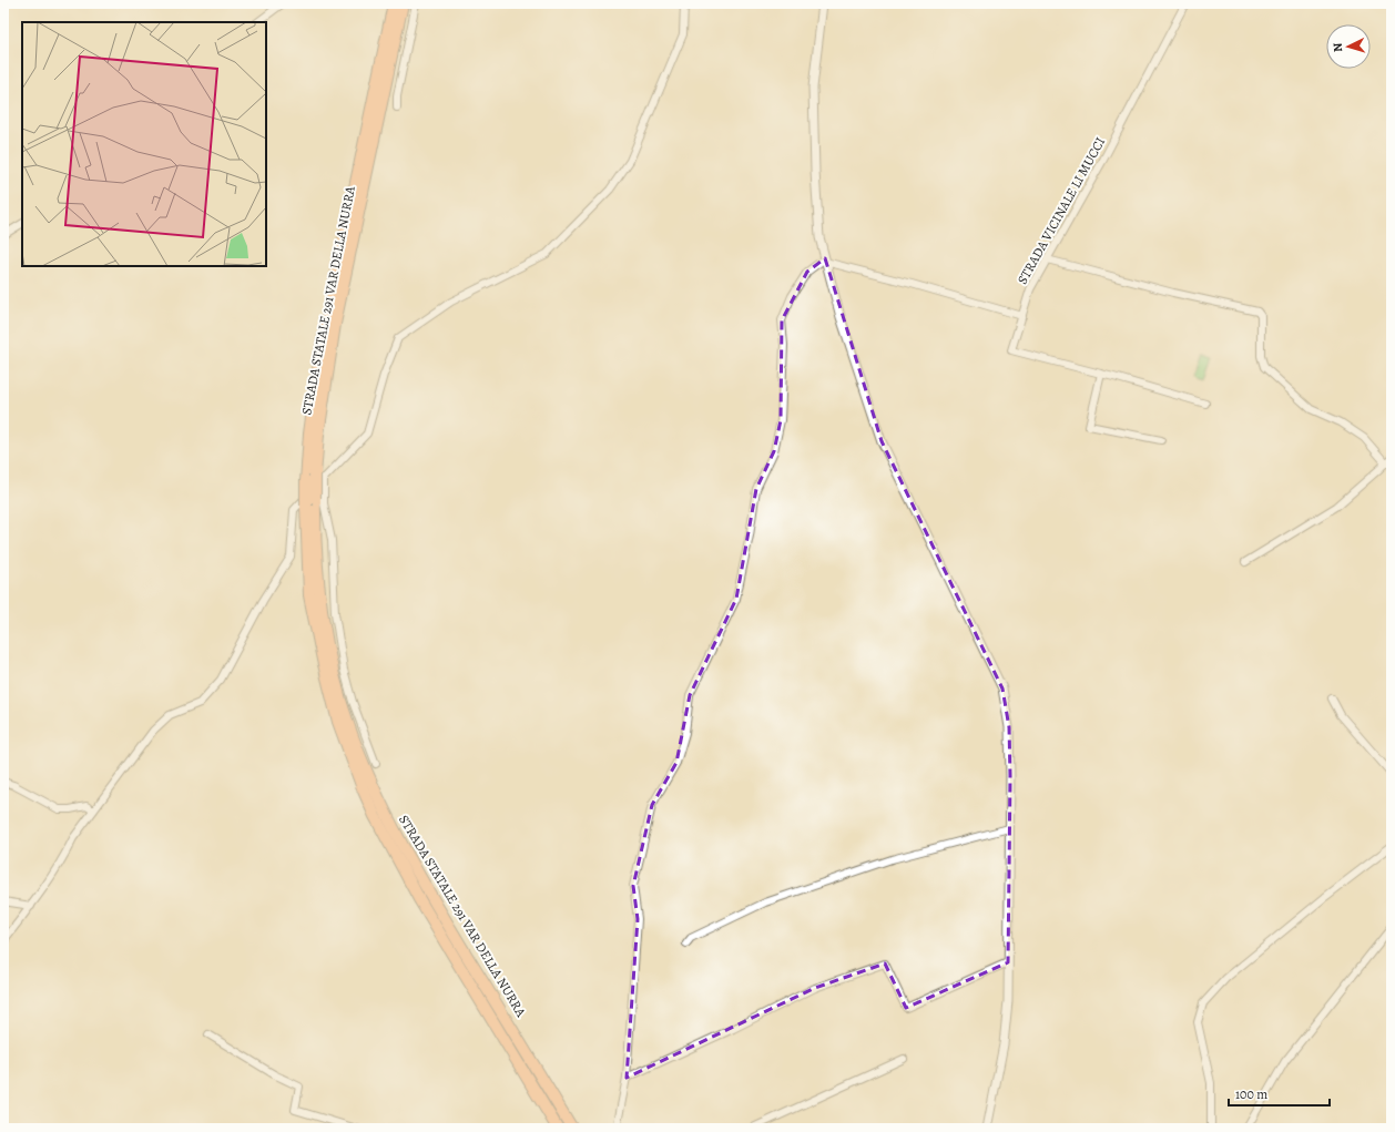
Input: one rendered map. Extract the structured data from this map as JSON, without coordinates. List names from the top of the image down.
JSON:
{
  "streets": {
    "highway": ["STRADA STATALE 291 VAR DELLA NURRA"],
    "street": ["STRADA VICINALE LI MUCCI"]
  },
  "scale_bar": "100 m",
  "north": "left"
}
